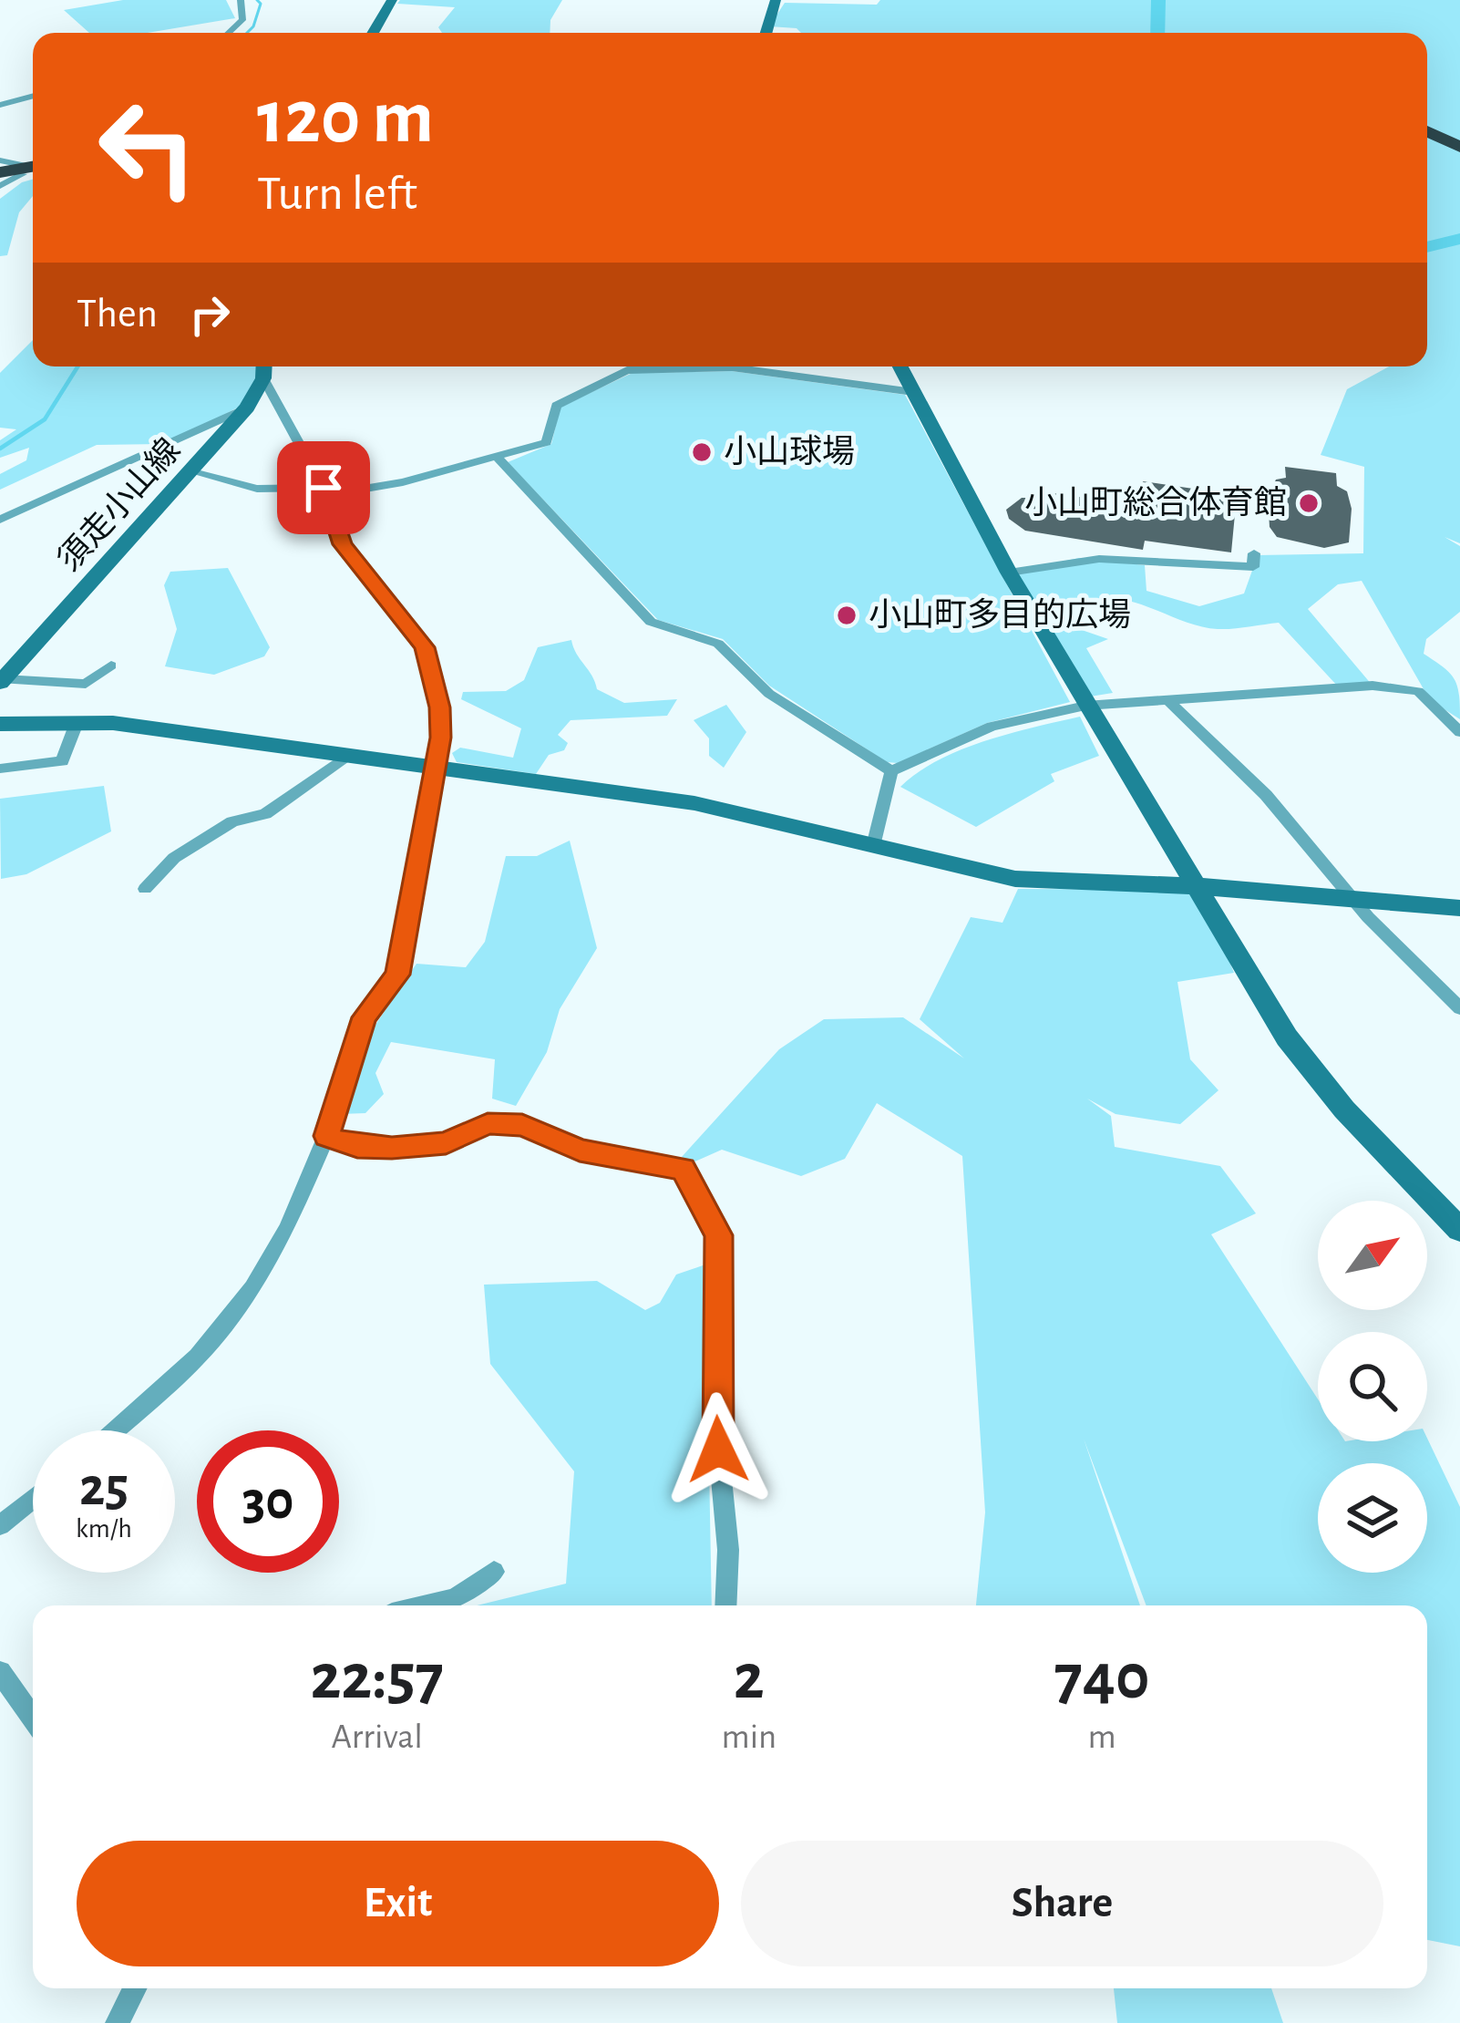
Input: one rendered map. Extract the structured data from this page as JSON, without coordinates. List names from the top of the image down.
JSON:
{
  "streets": {
    "street": ["須走小山線"]
  },
  "places": ["小山球場", "小山町総合体育館", "小山町多目的広場"],
  "north": "top right",
  "page": {
    "turn": ["120 m", "Turn left"],
    "then": "Then",
    "speed": "25 km/h",
    "limit": "30",
    "eta": [
      "22:57",
      "Arrival",
      "2",
      "min",
      "740",
      "m"
    ],
    "buttons": ["Exit", "Share"]
  }
}
